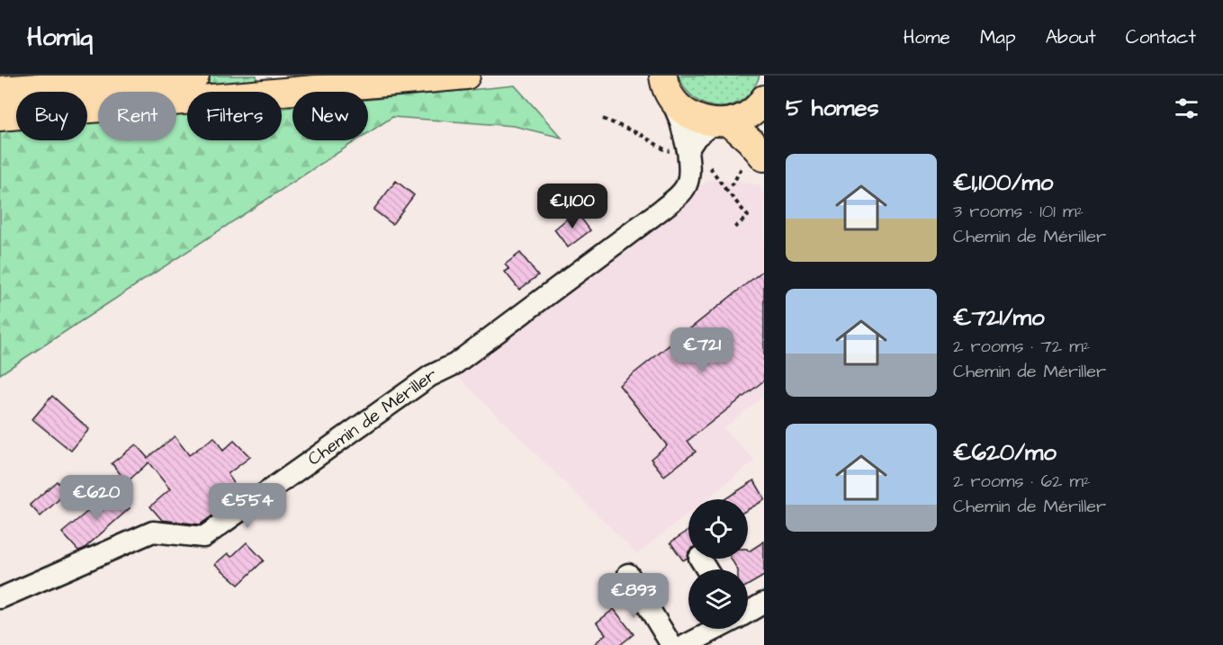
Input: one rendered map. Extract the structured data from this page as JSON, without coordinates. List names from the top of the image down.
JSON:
{
  "streets": {
    "street": ["Chemin de Mériller"]
  },
  "page": {
    "header": "Homiq",
    "nav": [
      "Home",
      "Map",
      "About",
      "Contact"
    ],
    "heading": "5 homes",
    "chip": [
      "Buy",
      "Rent",
      "Filters",
      "New"
    ],
    "list": [
      {
        "name": "€1,100/mo",
        "note": "3 rooms · 101 m² · Chemin de Mériller"
      },
      {
        "name": "€721/mo",
        "note": "2 rooms · 72 m² · Chemin de Mériller"
      },
      {
        "name": "€620/mo",
        "note": "2 rooms · 62 m² · Chemin de Mériller"
      }
    ],
    "price": [
      "€1,100",
      "€721",
      "€620",
      "€554",
      "€893"
    ]
  }
}
